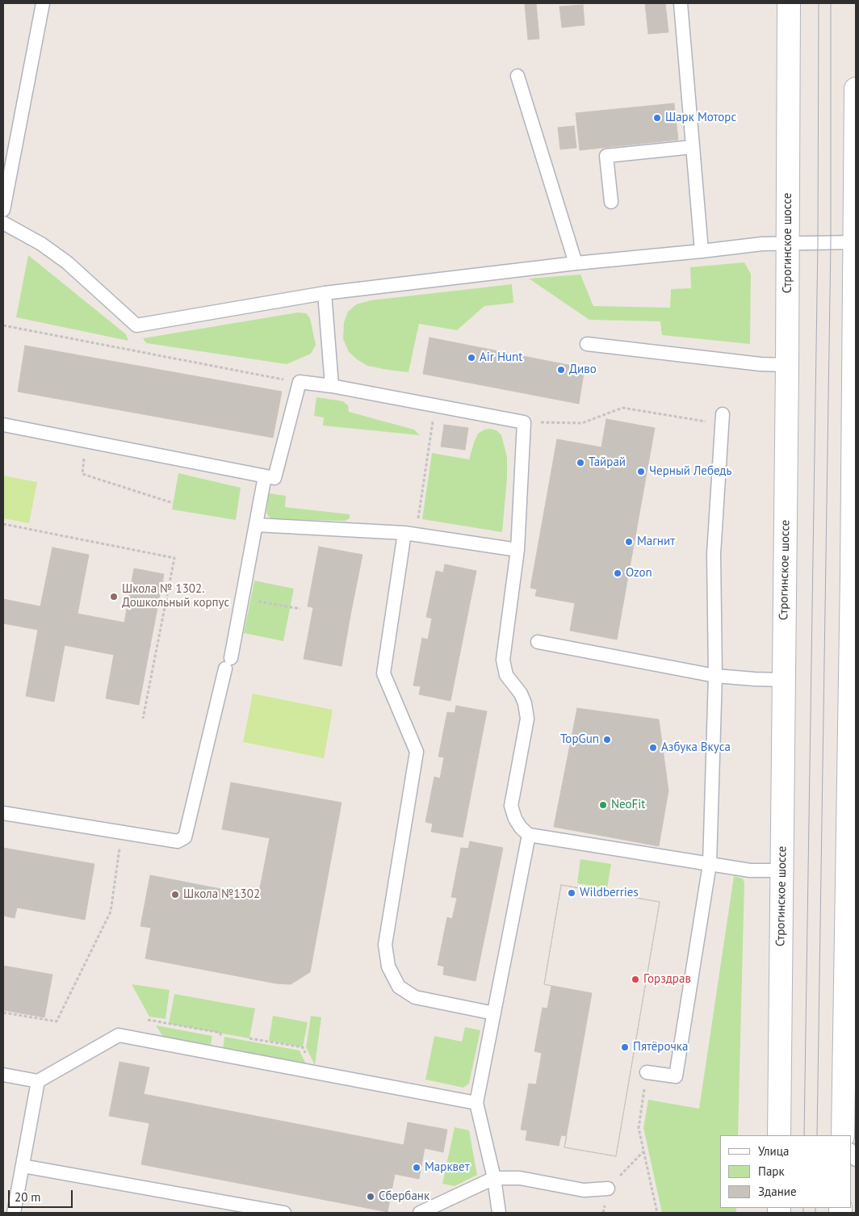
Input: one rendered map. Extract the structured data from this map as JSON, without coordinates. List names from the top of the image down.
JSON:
{
  "streets": {
    "main road": ["Строгинское шоссе"]
  },
  "places": [
    "Шарк Моторс",
    "Air Hunt",
    "Диво",
    "Тайрай",
    "Черный Лебедь",
    "Магнит",
    "Ozon",
    "Школа № 1302. Дошкольный корпус",
    "TopGun",
    "Азбука Вкуса",
    "NeoFit",
    "Wildberries",
    "Школа №1302",
    "Горздрав",
    "Пятёрочка",
    "Марквет",
    "Сбербанк"
  ],
  "legend": ["Улица", "Парк", "Здание"],
  "scale_bar": "20 m"
}
